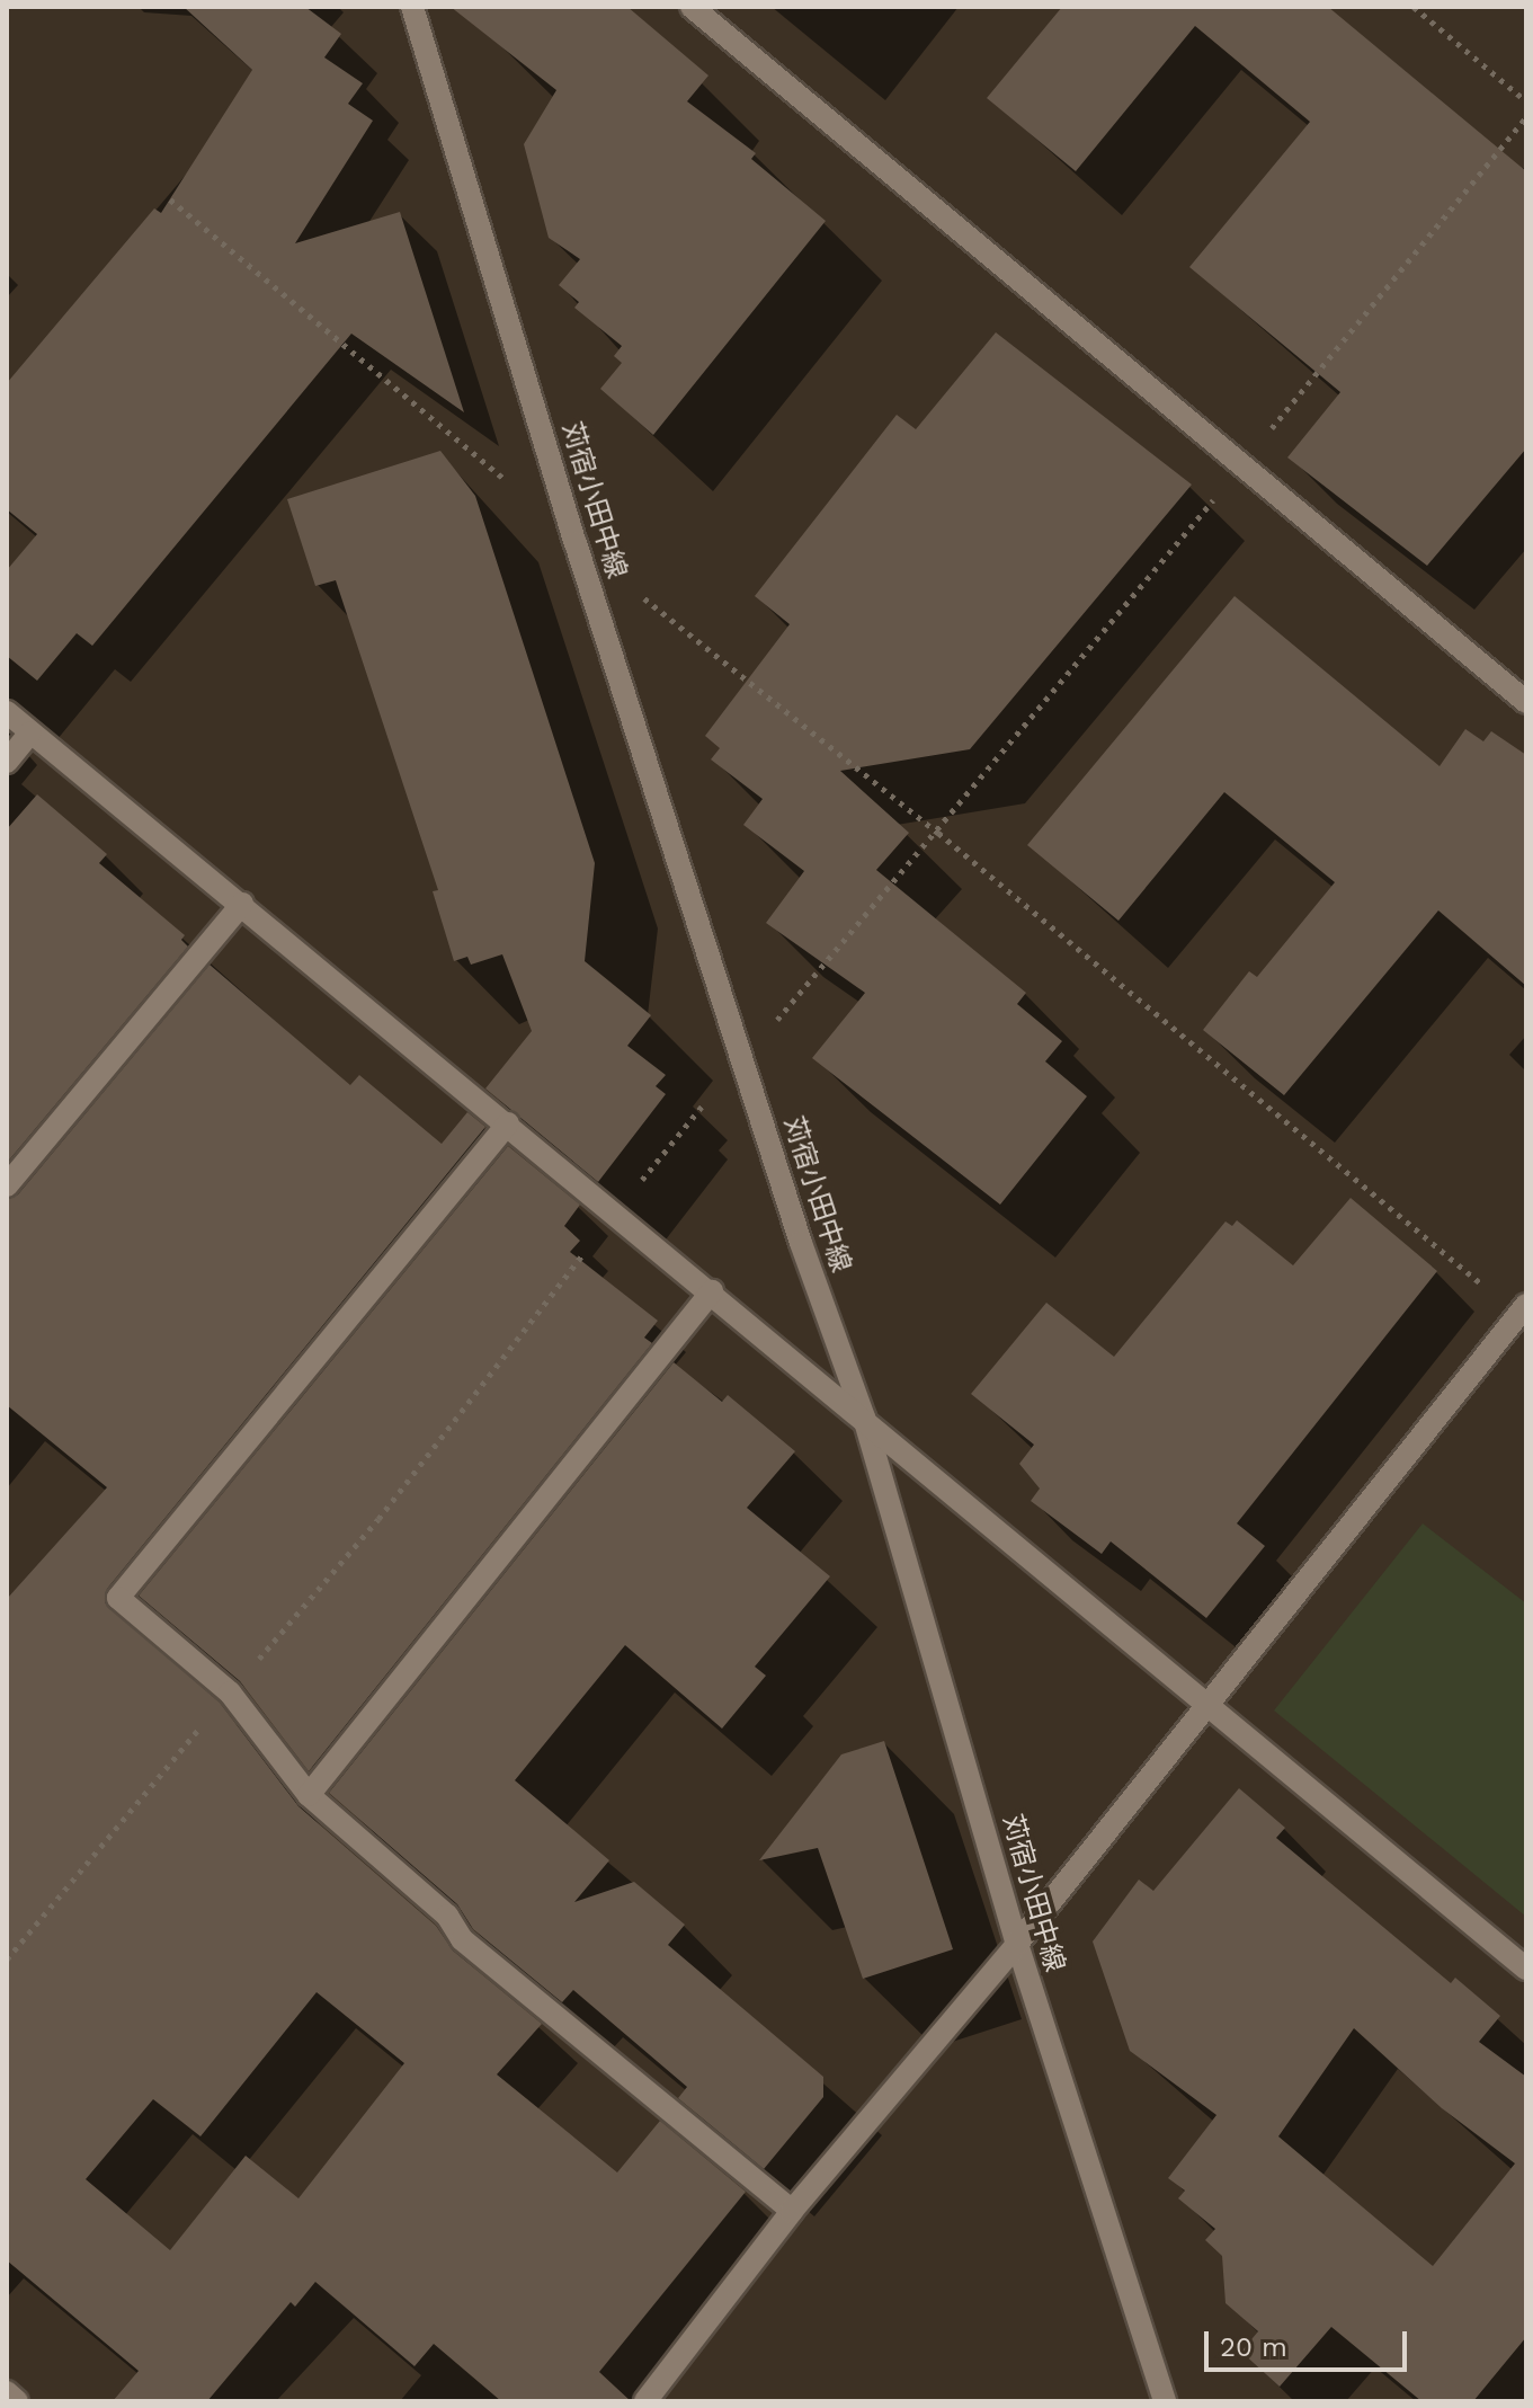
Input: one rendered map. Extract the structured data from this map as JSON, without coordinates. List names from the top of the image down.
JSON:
{
  "streets": {
    "street": ["苅宿小田中線"]
  },
  "scale_bar": "20 m"
}
